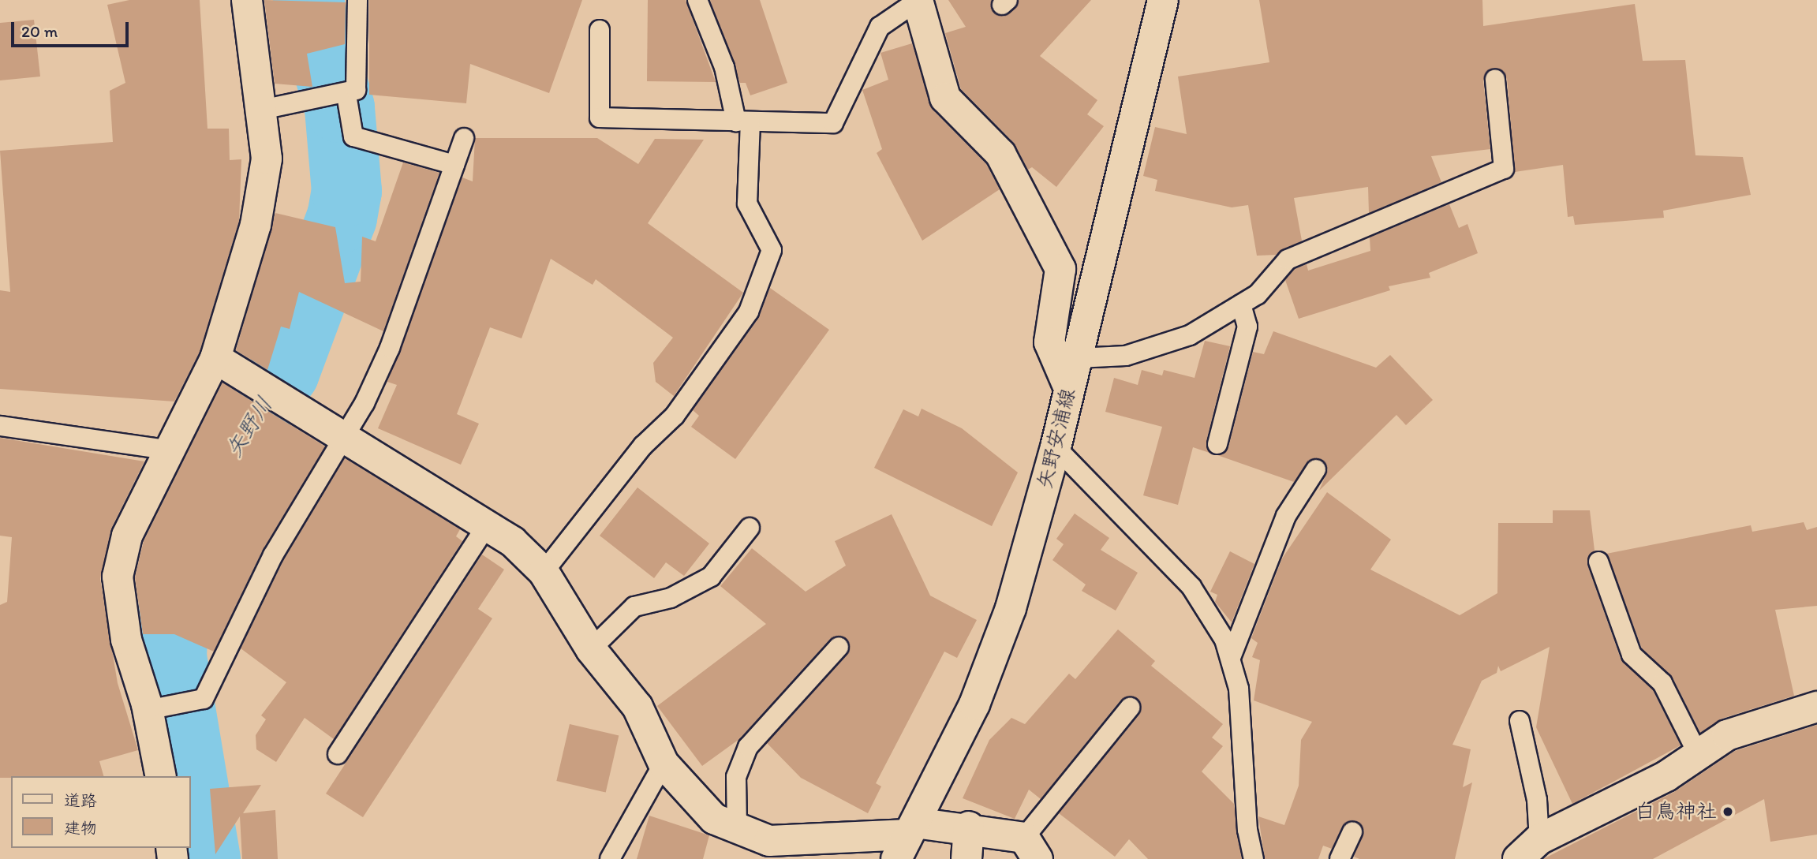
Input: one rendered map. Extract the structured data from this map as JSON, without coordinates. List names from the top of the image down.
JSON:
{
  "streets": {
    "street": ["矢野安浦線"]
  },
  "water": ["矢野川"],
  "places": ["白鳥神社"],
  "legend": ["道路", "建物"],
  "scale_bar": "20 m"
}
